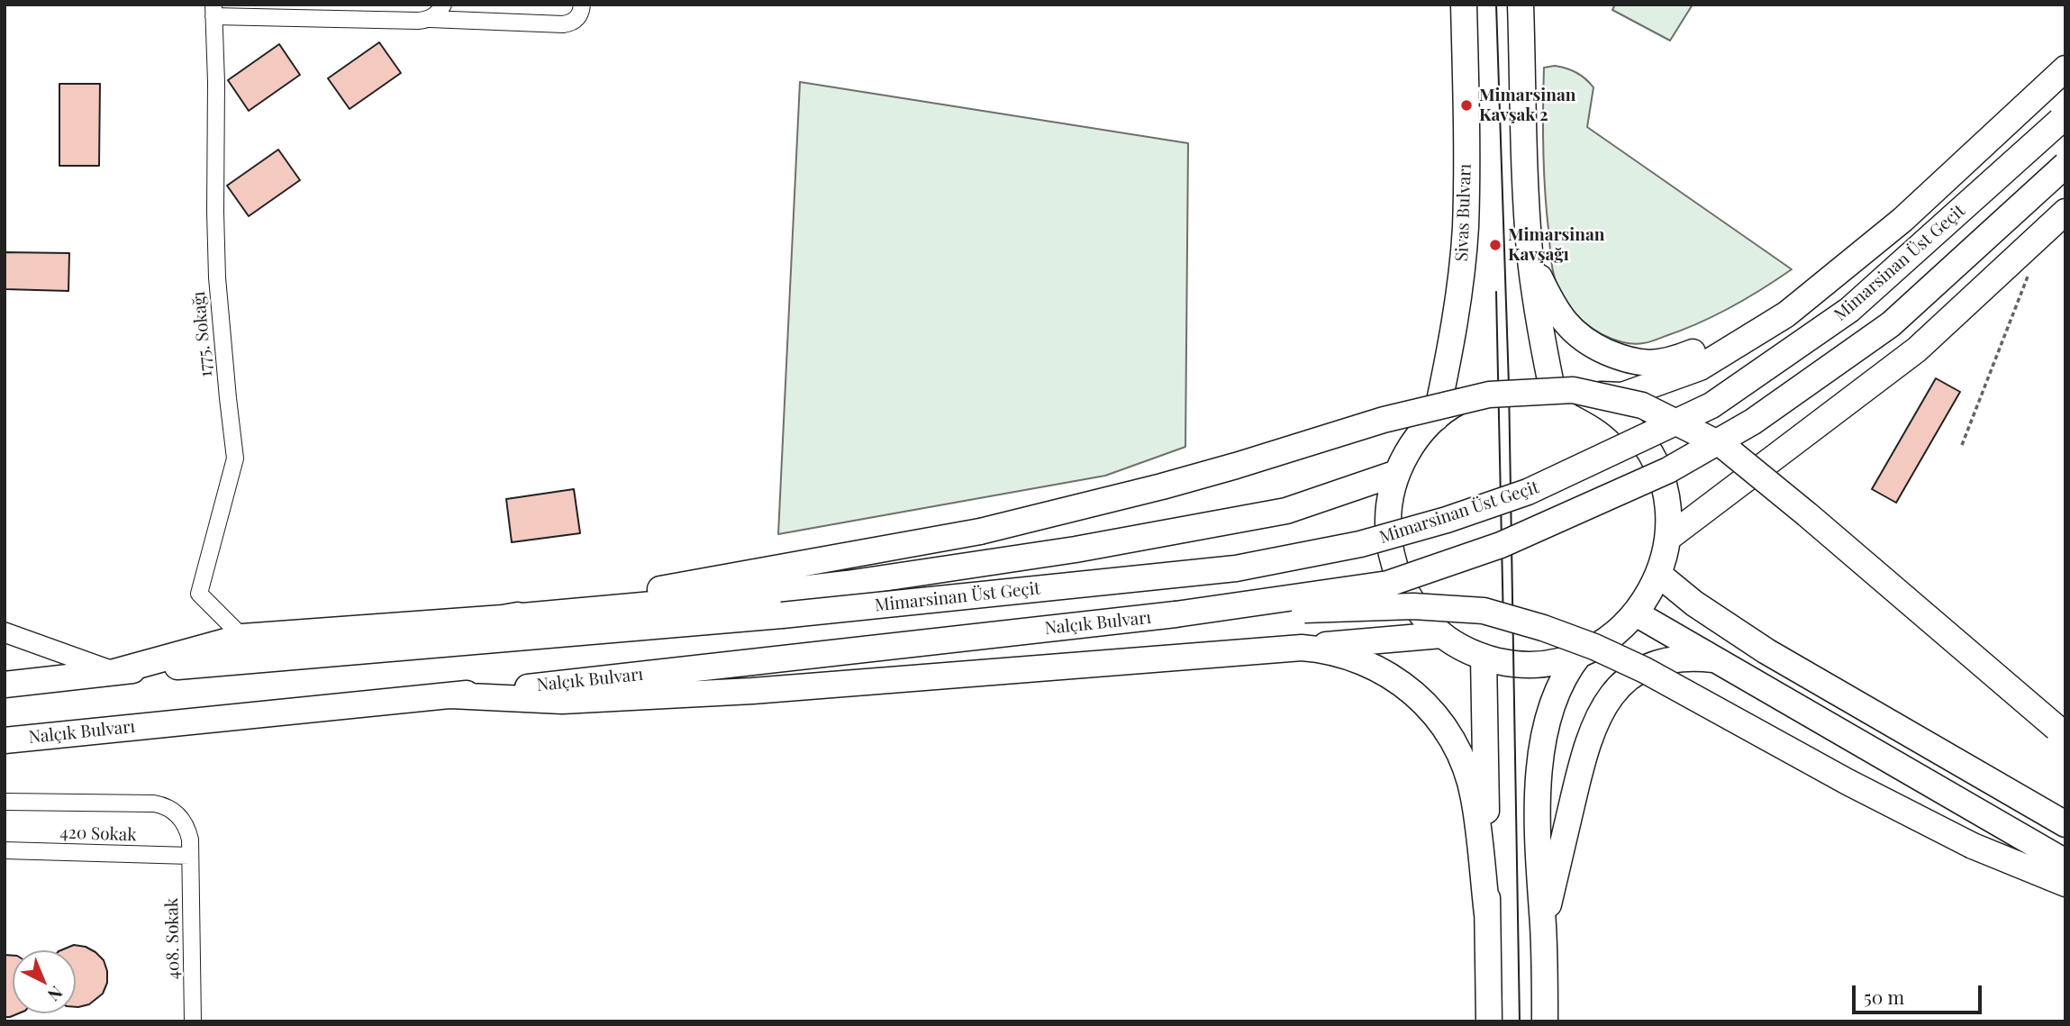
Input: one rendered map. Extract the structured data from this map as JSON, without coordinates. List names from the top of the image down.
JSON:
{
  "streets": {
    "highway": ["Sivas Bulvarı", "Mimarsinan Üst Geçit", "Nalçık Bulvarı"],
    "street": ["1775. Sokağı", "420 Sokak", "408. Sokak"]
  },
  "crossings": [
    ["420 Sokak", "408. Sokak"]
  ],
  "places": ["Mimarsinan Kavşak 2", "Mimarsinan Kavşağı"],
  "scale_bar": "50 m",
  "north": "bottom right"
}
